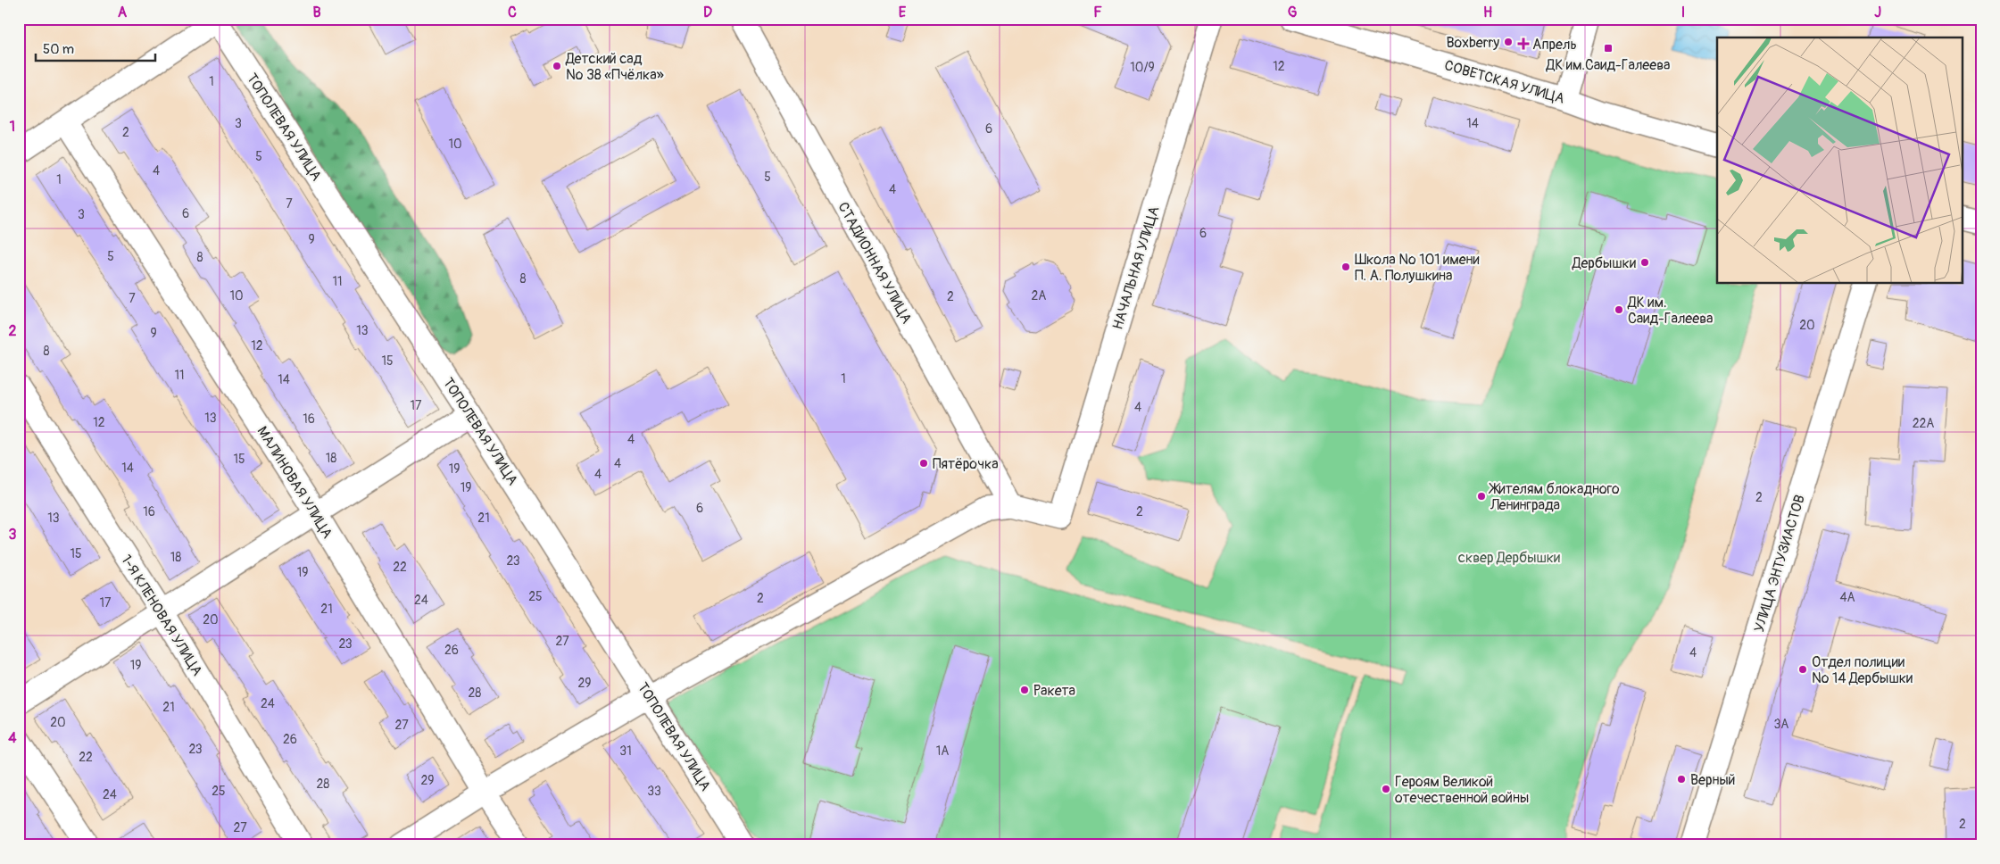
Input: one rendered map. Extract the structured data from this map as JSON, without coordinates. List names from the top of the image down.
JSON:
{
  "streets": {
    "street": [
      "СОВЕТСКАЯ УЛИЦА",
      "ТОПОЛЕВАЯ УЛИЦА",
      "СТАДИОННАЯ УЛИЦА",
      "НАЧАЛЬНАЯ УЛИЦА",
      "МАЛИНОВАЯ УЛИЦА",
      "УЛИЦА ЭНТУЗИАСТОВ",
      "1-Я КЛЕНОВАЯ УЛИЦА"
    ]
  },
  "crossings": [
    ["СТАДИОННАЯ УЛИЦА", "НАЧАЛЬНАЯ УЛИЦА"]
  ],
  "parks": ["сквер Дербышки"],
  "places": {
    "other": [
      "Boxberry",
      "Детский сад № 38 «Пчёлка»",
      "Дербышки",
      "Школа № 101 имени П. А. Полушкина",
      "ДК им. Саид-Галеева",
      "Пятёрочка",
      "Жителям блокадного Ленинграда",
      "Отдел полиции № 14 Дербышки",
      "Ракета",
      "Верный",
      "Героям Великой отечественной войны"
    ],
    "health": ["Апрель"],
    "transit": ["ДК им.Саид-Галеева"]
  },
  "house_numbers": [
    "12",
    "10/9",
    "1",
    "3",
    "14",
    "6",
    "2",
    "10",
    "5",
    "4",
    "5",
    "1",
    "4",
    "7",
    "6",
    "3",
    "6",
    "9",
    "5",
    "8",
    "8",
    "11",
    "10",
    "2А",
    "2",
    "7",
    "20",
    "13",
    "9",
    "12",
    "8",
    "15",
    "11",
    "1",
    "14",
    "17",
    "4",
    "13",
    "16",
    "12",
    "22А",
    "4",
    "18",
    "15",
    "4",
    "14",
    "19",
    "4",
    "19",
    "2",
    "6",
    "16",
    "2",
    "13",
    "21",
    "15",
    "18",
    "23",
    "22",
    "19",
    "25",
    "4А",
    "2",
    "24",
    "17",
    "21",
    "20",
    "27",
    "23",
    "26",
    "4",
    "19",
    "29",
    "28",
    "24",
    "21",
    "20",
    "3А",
    "27",
    "26",
    "23",
    "31",
    "1А",
    "22",
    "29",
    "28",
    "25",
    "33",
    "24",
    "2",
    "27"
  ],
  "scale_bar": "50 m",
  "grid": {
    "columns": [
      "A",
      "B",
      "C",
      "D",
      "E",
      "F",
      "G",
      "H",
      "I",
      "J"
    ],
    "rows": [
      "1",
      "2",
      "3",
      "4"
    ]
  }
}
